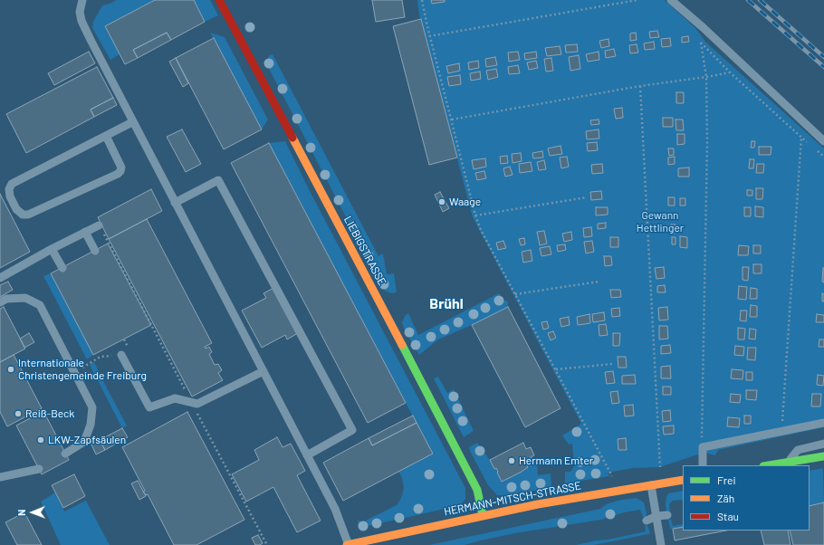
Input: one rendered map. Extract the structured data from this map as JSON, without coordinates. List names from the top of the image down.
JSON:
{
  "streets": {
    "street": ["LIEBIGSTRASSE", "HERMANN-MITSCH-STRASSE"]
  },
  "crossings": [
    ["LIEBIGSTRASSE", "HERMANN-MITSCH-STRASSE"]
  ],
  "districts": ["Brühl"],
  "parks": ["Gewann Hettlinger"],
  "places": [
    "Waage",
    "Internationale Christengemeinde Freiburg",
    "Reiß-Beck",
    "LKW-Zapfsäulen",
    "Hermann Emter"
  ],
  "legend": ["Frei", "Zäh", "Stau"],
  "north": "left"
}
